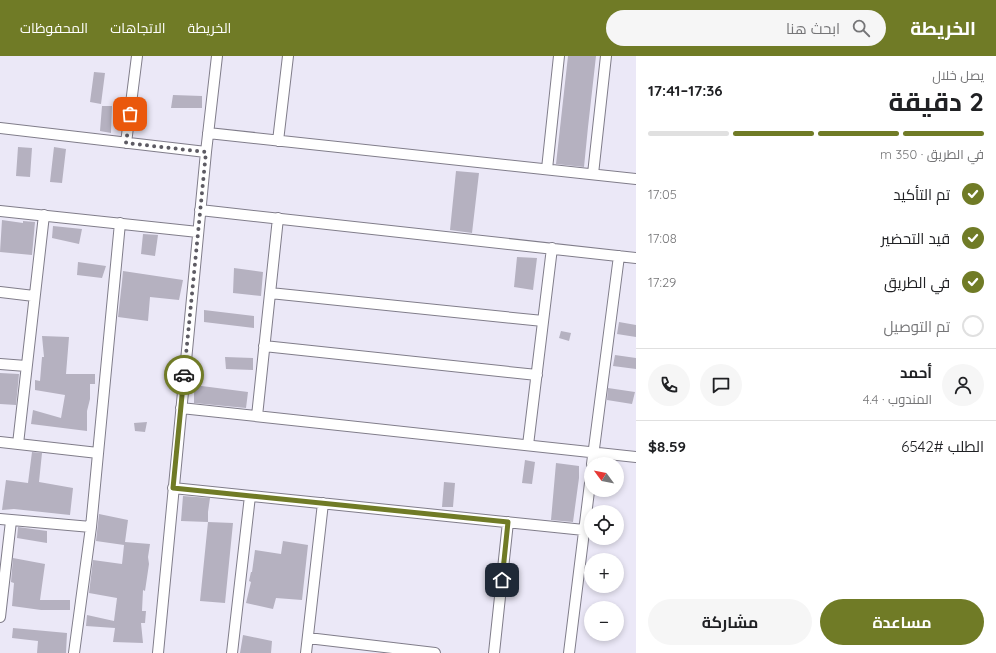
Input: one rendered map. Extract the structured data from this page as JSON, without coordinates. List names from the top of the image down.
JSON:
{
  "north": "top left",
  "page": {
    "header": "الخريطة",
    "search": "ابحث هنا",
    "nav": ["الخريطة", "الاتجاهات", "المحفوظات"],
    "heading": ["2 دقيقة", "يصل خلال", "17:36–17:41"],
    "panel": [
      "أحمد",
      "المندوب · 4.4",
      "الطلب #6542",
      "$8.59"
    ],
    "bar": "في الطريق · 350 m",
    "list": [
      ["تم التأكيد", "17:05"],
      ["قيد التحضير", "17:08"],
      ["في الطريق", "17:29"],
      "تم التوصيل"
    ],
    "map_buttons": ["+", "−"],
    "buttons": ["مساعدة", "مشاركة"]
  }
}
